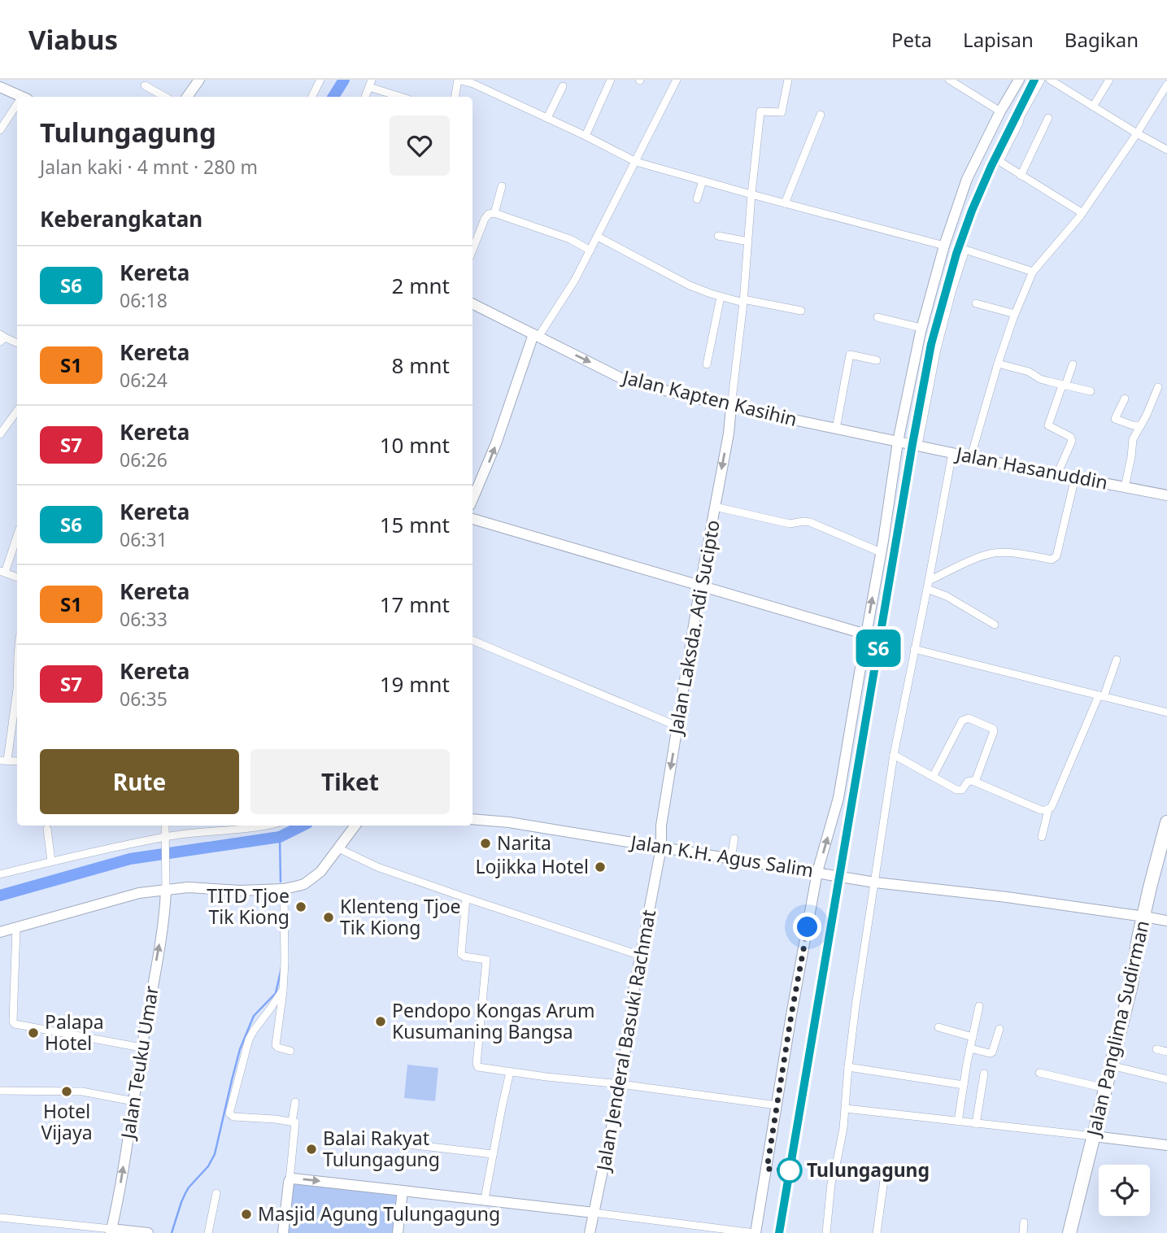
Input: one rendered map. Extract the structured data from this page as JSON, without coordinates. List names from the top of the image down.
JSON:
{
  "streets": {
    "highway": ["Jalan Panglima Sudirman"],
    "street": [
      "Jalan Kapten Kasihin",
      "Jalan Hasanuddin",
      "Jalan Laksda. Adi Sucipto",
      "Jalan K.H. Agus Salim",
      "Jalan Jenderal Basuki Rachmat",
      "Jalan Teuku Umar"
    ]
  },
  "crossings": [
    ["Jalan Kapten Kasihin", "Jalan Hasanuddin"],
    ["Jalan Kapten Kasihin", "Jalan Laksda. Adi Sucipto"],
    ["Jalan Laksda. Adi Sucipto", "Jalan K.H. Agus Salim"],
    ["Jalan Laksda. Adi Sucipto", "Jalan Jenderal Basuki Rachmat"],
    ["Jalan K.H. Agus Salim", "Jalan Panglima Sudirman"],
    ["Jalan K.H. Agus Salim", "Jalan Jenderal Basuki Rachmat"]
  ],
  "one_way": ["Jalan Kapten Kasihin", "Jalan Laksda. Adi Sucipto", "Jalan Teuku Umar"],
  "places": [
    "Narita",
    "Lojikka Hotel",
    "TITD Tjoe Tik Kiong",
    "Klenteng Tjoe Tik Kiong",
    "Pendopo Kongas Arum Kusumaning Bangsa",
    "Palapa Hotel",
    "Hotel Vijaya",
    "Balai Rakyat Tulungagung",
    "Tulungagung",
    "Masjid Agung Tulungagung"
  ],
  "page": {
    "header": "Viabus",
    "nav": ["Peta", "Lapisan", "Bagikan"],
    "on_map": "S6",
    "heading": [
      ["Tulungagung", "Jalan kaki · 4 mnt · 280 m"],
      "Keberangkatan"
    ],
    "list": [
      {
        "mark": "S6",
        "name": "Kereta",
        "note": "06:18",
        "value": "2 mnt"
      },
      {
        "mark": "S1",
        "name": "Kereta",
        "note": "06:24",
        "value": "8 mnt"
      },
      {
        "mark": "S7",
        "name": "Kereta",
        "note": "06:26",
        "value": "10 mnt"
      },
      {
        "mark": "S6",
        "name": "Kereta",
        "note": "06:31",
        "value": "15 mnt"
      },
      {
        "mark": "S1",
        "name": "Kereta",
        "note": "06:33",
        "value": "17 mnt"
      },
      {
        "mark": "S7",
        "name": "Kereta",
        "note": "06:35",
        "value": "19 mnt"
      }
    ],
    "buttons": ["Rute", "Tiket"]
  }
}
